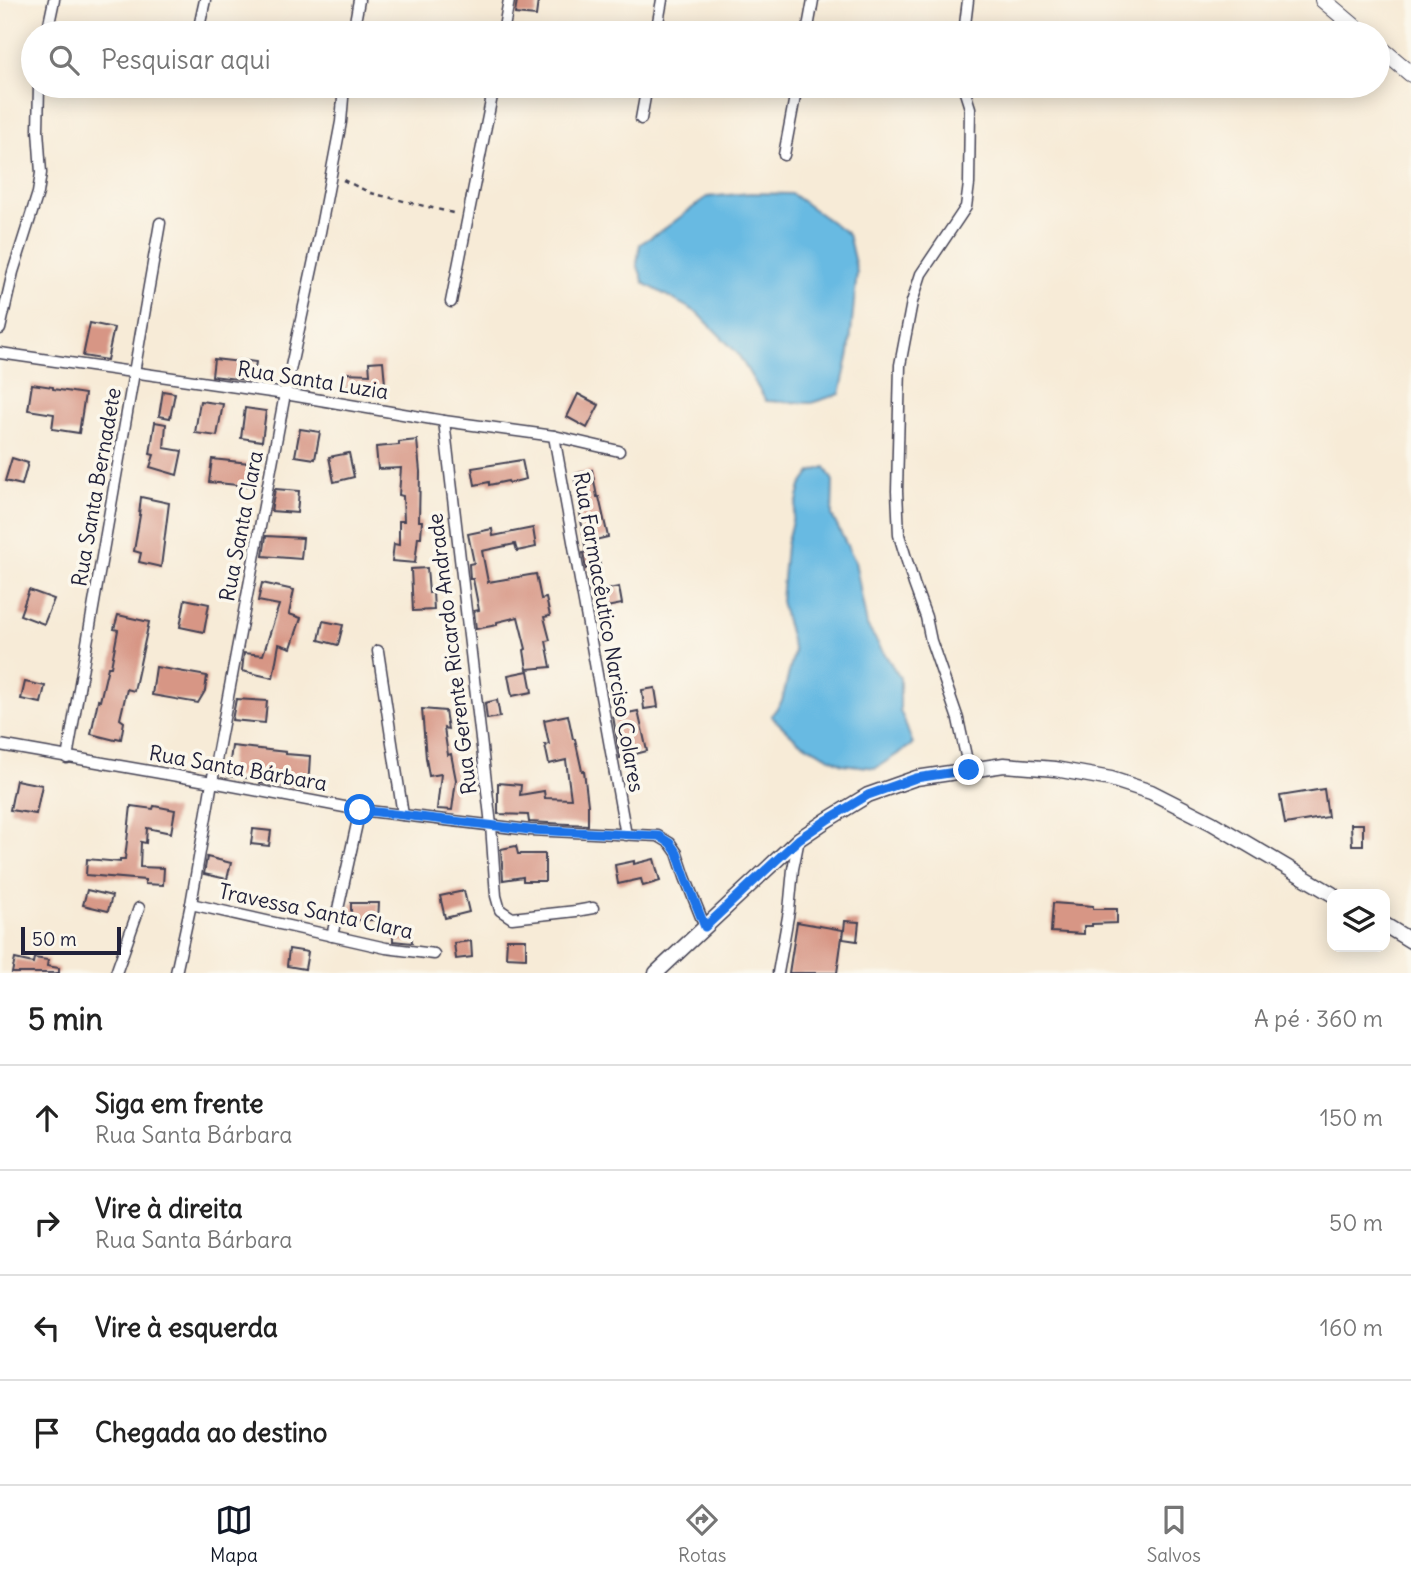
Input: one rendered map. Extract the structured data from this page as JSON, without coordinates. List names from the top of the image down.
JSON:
{
  "streets": {
    "street": [
      "Rua Santa Luzia",
      "Rua Santa Bernadete",
      "Rua Santa Clara",
      "Rua Farmacêutico Narciso Colares",
      "Rua Gerente Ricardo Andrade",
      "Rua Santa Bárbara",
      "Travessa Santa Clara"
    ]
  },
  "crossings": [
    ["Rua Santa Luzia", "Rua Santa Bernadete"],
    ["Rua Santa Luzia", "Rua Santa Clara"],
    ["Rua Santa Luzia", "Rua Farmacêutico Narciso Colares"],
    ["Rua Santa Luzia", "Rua Gerente Ricardo Andrade"],
    ["Rua Santa Bernadete", "Rua Santa Bárbara"],
    ["Rua Santa Clara", "Rua Santa Bárbara"],
    ["Rua Santa Clara", "Travessa Santa Clara"],
    ["Rua Farmacêutico Narciso Colares", "Rua Santa Bárbara"],
    ["Rua Gerente Ricardo Andrade", "Rua Santa Bárbara"]
  ],
  "scale_bar": "50 m",
  "page": {
    "search": "Pesquisar aqui",
    "scale": "50 m",
    "heading": ["5 min", "A pé · 360 m"],
    "list": [
      ["Siga em frente", "Rua Santa Bárbara", "150 m"],
      ["Vire à direita", "Rua Santa Bárbara", "50 m"],
      ["Vire à esquerda", "160 m"],
      "Chegada ao destino"
    ],
    "nav": ["Mapa", "Rotas", "Salvos"]
  }
}
